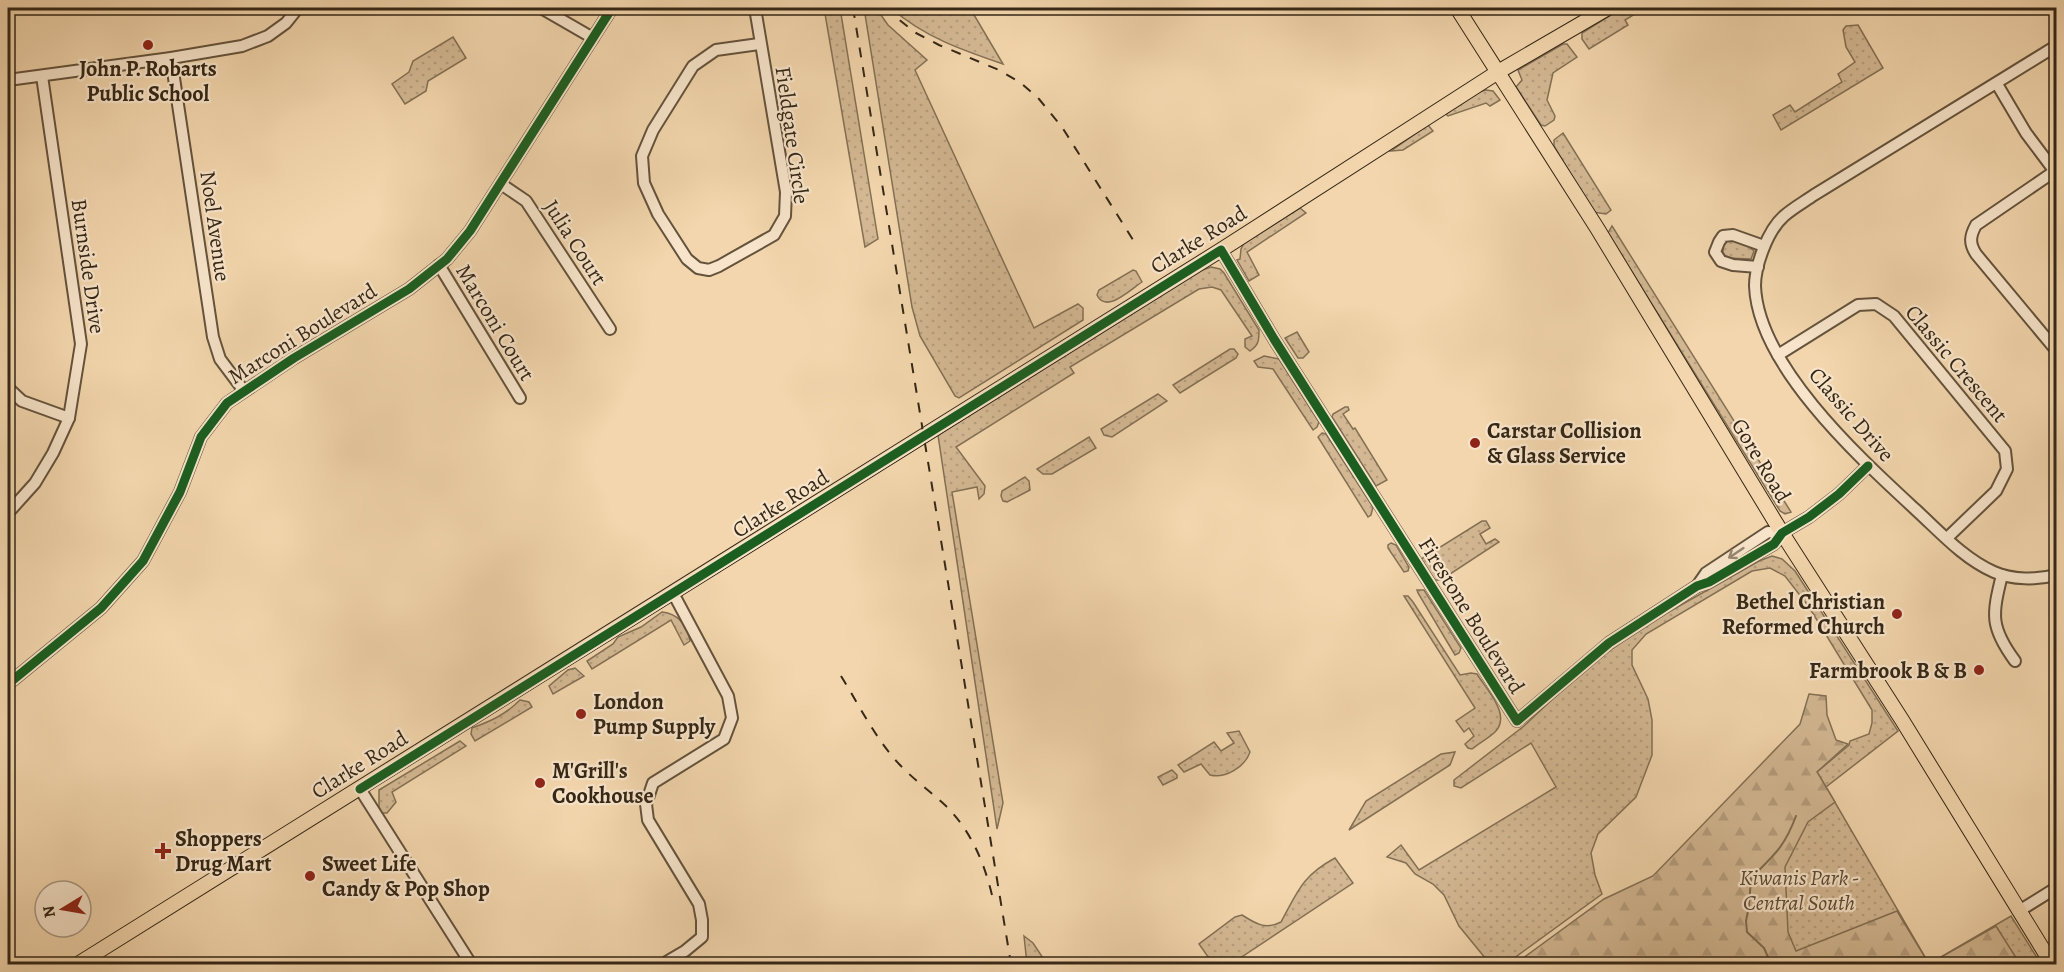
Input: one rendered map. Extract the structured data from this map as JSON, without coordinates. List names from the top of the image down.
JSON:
{
  "streets": {
    "main road": ["Clarke Road", "Gore Road"],
    "street": [
      "Fieldgate Circle",
      "Noel Avenue",
      "Julia Court",
      "Burnside Drive",
      "Marconi Court",
      "Marconi Boulevard",
      "Classic Crescent",
      "Classic Drive",
      "Firestone Boulevard"
    ]
  },
  "crossings": [
    ["Noel Avenue", "Marconi Boulevard"],
    ["Clarke Road", "Gore Road"],
    ["Clarke Road", "Firestone Boulevard"],
    ["Julia Court", "Marconi Boulevard"],
    ["Marconi Court", "Marconi Boulevard"],
    ["Classic Crescent", "Classic Drive"],
    ["Classic Drive", "Firestone Boulevard"],
    ["Gore Road", "Firestone Boulevard"]
  ],
  "parks": ["Kiwanis Park - Central South"],
  "places": {
    "other": [
      "John P. Robarts Public School",
      "Carstar Collision & Glass Service",
      "Bethel Christian Reformed Church",
      "Farmbrook B & B",
      "London Pump Supply",
      "M'Grill's Cookhouse",
      "Sweet Life Candy & Pop Shop"
    ],
    "health": ["Shoppers Drug Mart"]
  },
  "north": "left"
}
